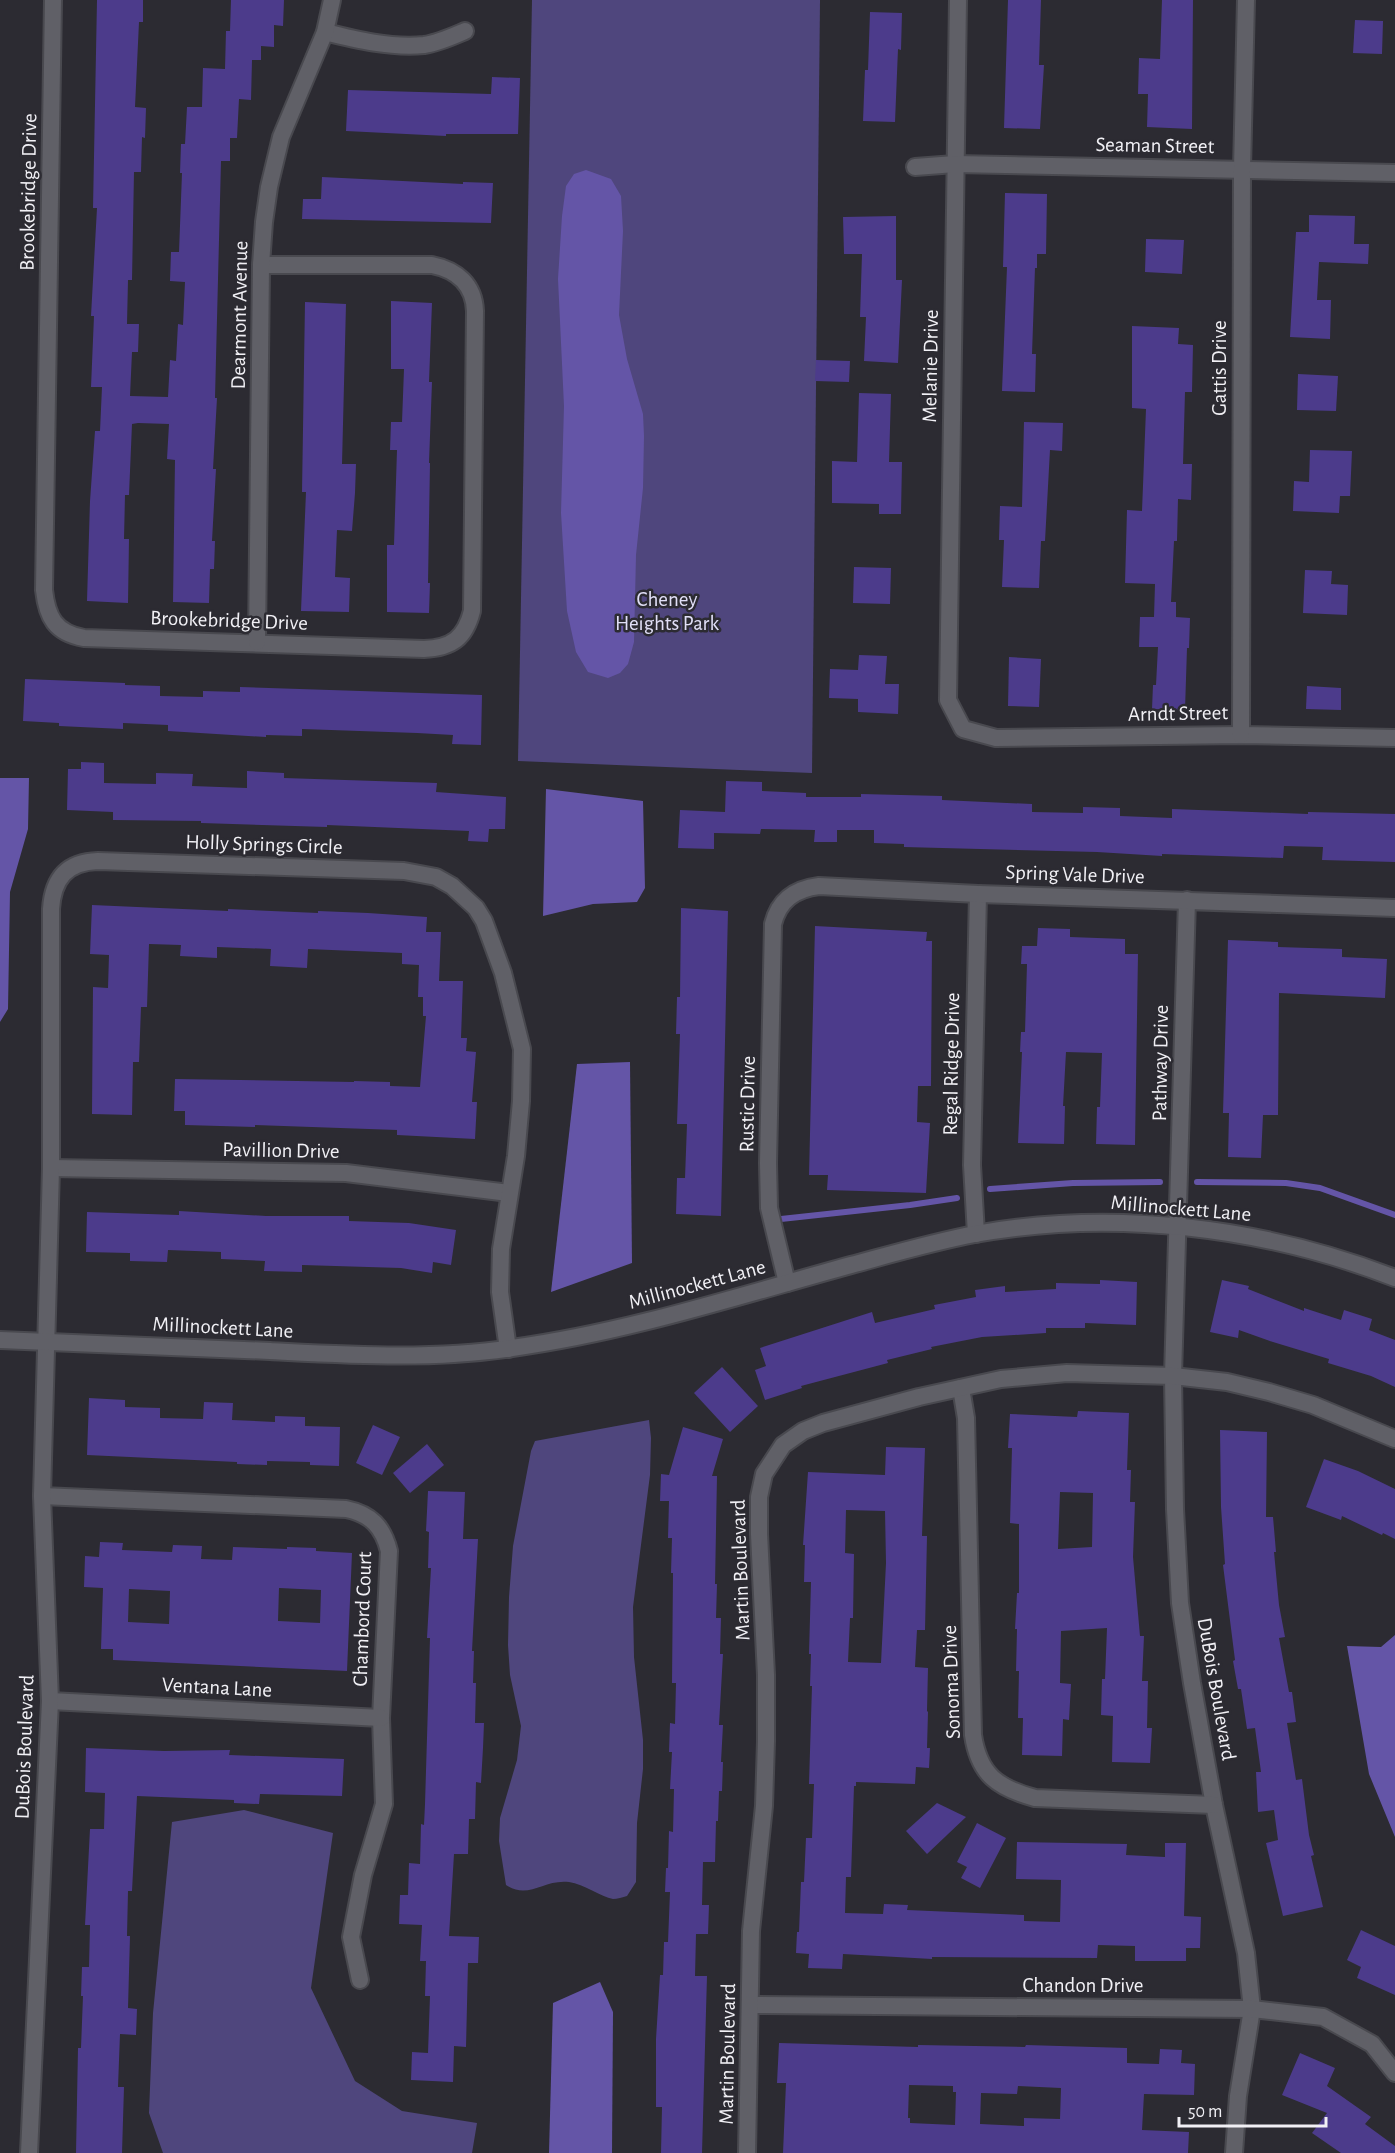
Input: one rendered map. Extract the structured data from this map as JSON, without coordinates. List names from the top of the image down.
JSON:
{
  "streets": {
    "street": [
      "Seaman Street",
      "Brookebridge Drive",
      "Dearmont Avenue",
      "Melanie Drive",
      "Gattis Drive",
      "Arndt Street",
      "Holly Springs Circle",
      "Spring Vale Drive",
      "Pathway Drive",
      "Regal Ridge Drive",
      "Rustic Drive",
      "Pavillion Drive",
      "Millinockett Lane",
      "Martin Boulevard",
      "Chambord Court",
      "Sonoma Drive",
      "Ventana Lane",
      "DuBois Boulevard",
      "Chandon Drive"
    ]
  },
  "crossings": [
    ["Seaman Street", "Melanie Drive"],
    ["Seaman Street", "Gattis Drive"],
    ["Brookebridge Drive", "Dearmont Avenue"],
    ["Melanie Drive", "Arndt Street"],
    ["Gattis Drive", "Arndt Street"],
    ["Holly Springs Circle", "Pavillion Drive"],
    ["Holly Springs Circle", "Millinockett Lane"],
    ["Holly Springs Circle", "DuBois Boulevard"],
    ["Spring Vale Drive", "Pathway Drive"],
    ["Spring Vale Drive", "Regal Ridge Drive"],
    ["Spring Vale Drive", "Rustic Drive"],
    ["Pathway Drive", "Millinockett Lane"],
    ["Pathway Drive", "DuBois Boulevard"],
    ["Regal Ridge Drive", "Millinockett Lane"],
    ["Rustic Drive", "Millinockett Lane"],
    ["Millinockett Lane", "DuBois Boulevard"],
    ["Martin Boulevard", "Sonoma Drive"],
    ["Martin Boulevard", "DuBois Boulevard"],
    ["Martin Boulevard", "Chandon Drive"],
    ["Chambord Court", "Ventana Lane"],
    ["Chambord Court", "DuBois Boulevard"],
    ["Sonoma Drive", "DuBois Boulevard"],
    ["Ventana Lane", "DuBois Boulevard"],
    ["DuBois Boulevard", "Chandon Drive"]
  ],
  "parks": ["Cheney Heights Park"],
  "scale_bar": "50 m"
}
